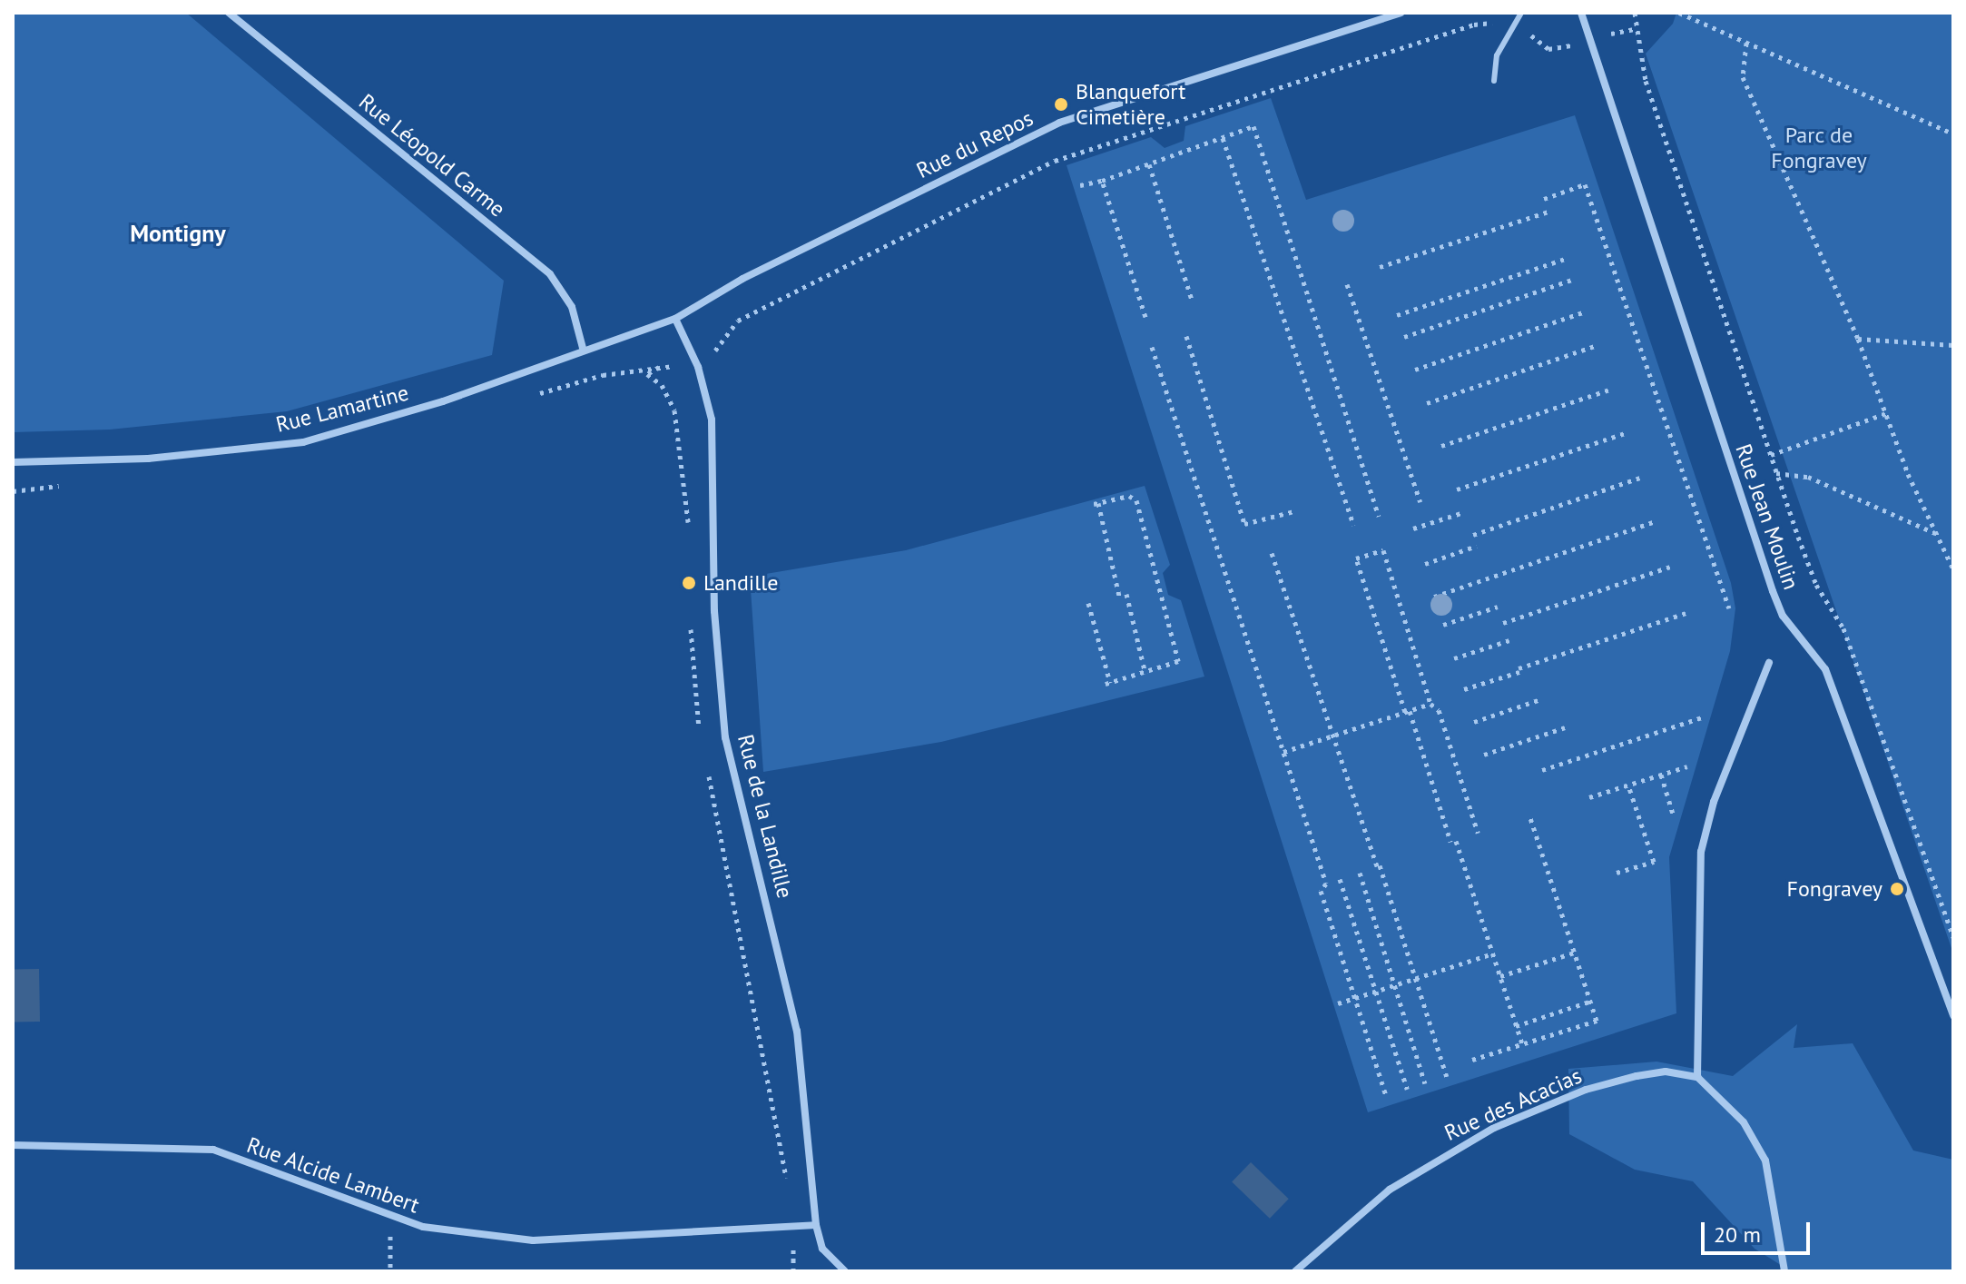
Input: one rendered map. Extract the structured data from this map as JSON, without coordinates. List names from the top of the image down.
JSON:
{
  "streets": {
    "street": [
      "Rue du Repos",
      "Rue Léopold Carme",
      "Rue Lamartine",
      "Rue Jean Moulin",
      "Rue de la Landille",
      "Rue des Acacias",
      "Rue Alcide Lambert"
    ]
  },
  "crossings": [
    ["Rue du Repos", "Rue Léopold Carme"],
    ["Rue du Repos", "Rue Lamartine"],
    ["Rue du Repos", "Rue de la Landille"],
    ["Rue Léopold Carme", "Rue Lamartine"],
    ["Rue de la Landille", "Rue Alcide Lambert"]
  ],
  "districts": ["Montigny"],
  "parks": ["Parc de Fongravey"],
  "places": ["Blanquefort Cimetière", "Landille", "Fongravey"],
  "scale_bar": "20 m"
}
